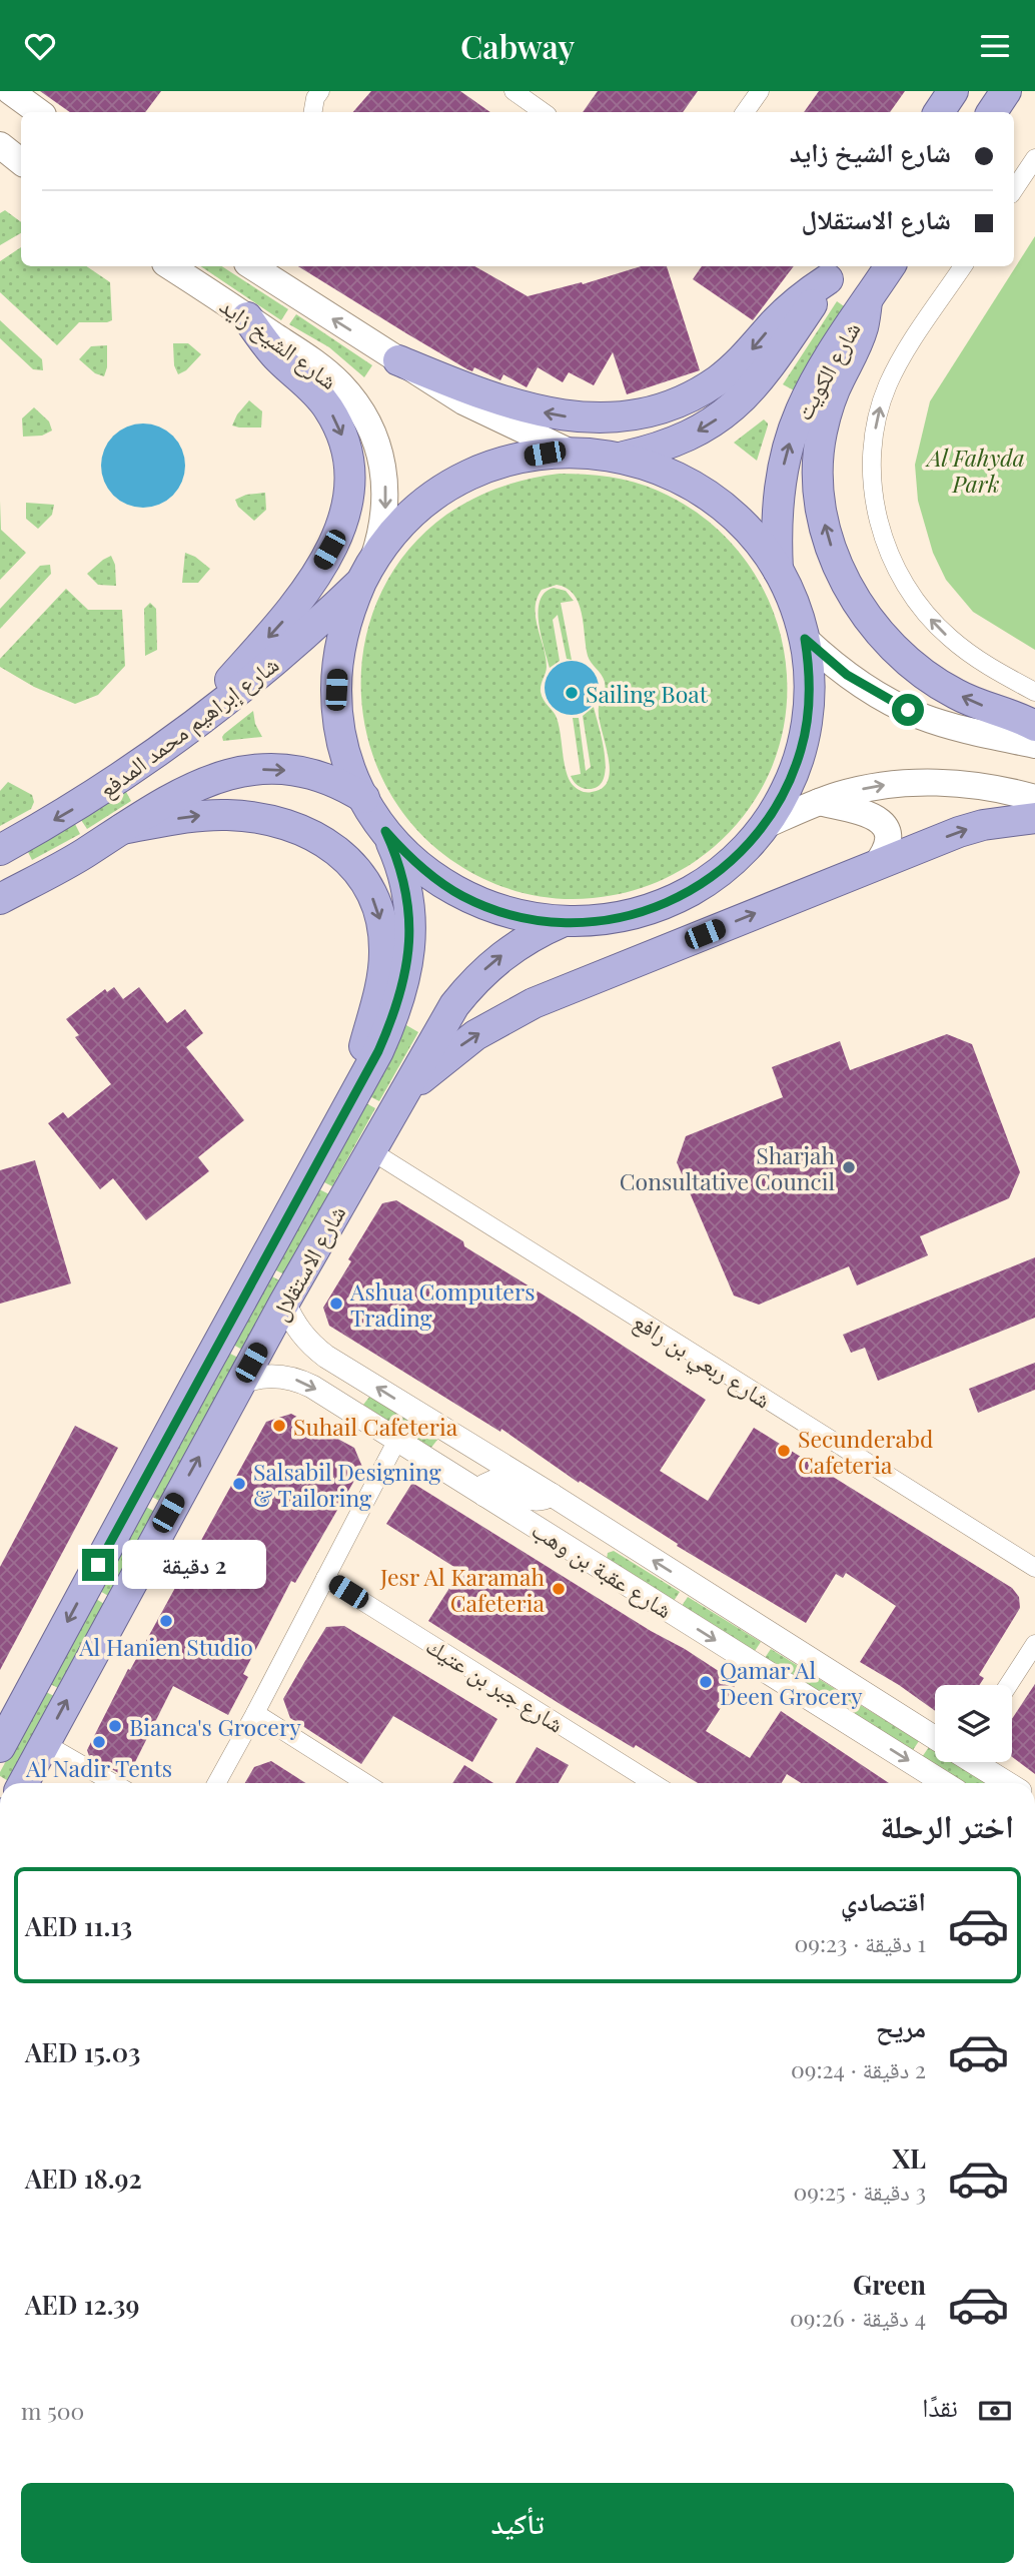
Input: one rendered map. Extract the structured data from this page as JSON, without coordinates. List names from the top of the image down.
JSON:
{
  "streets": {
    "main road": [
      "شارع الشيخ زايد",
      "شارع الكويت",
      "شارع إبراهيم محمد المدفع",
      "شارع الاستقلال"
    ],
    "street": ["شارع ربعي بن رافع", "شارع عقبة بن وهب", "شارع جبر بن عتيك"]
  },
  "crossings": [
    ["شارع الشيخ زايد", "شارع إبراهيم محمد المدفع"],
    ["شارع الاستقلال", "شارع ربعي بن رافع"],
    ["شارع الاستقلال", "شارع عقبة بن وهب"]
  ],
  "parks": ["Al Fahyda Park"],
  "places": [
    "Sailing Boat",
    "Sharjah Consultative Council",
    "Ashua Computers Trading",
    "Suhail Cafeteria",
    "Secunderabd Cafeteria",
    "Salsabil Designing & Tailoring",
    "Jesr Al Karamah Cafeteria",
    "Al Hanien Studio",
    "Qamar Al Deen Grocery",
    "Bianca's Grocery",
    "Al Nadir Tents"
  ],
  "page": {
    "header": "Cabway",
    "banner": ["شارع الشيخ زايد", "شارع الاستقلال"],
    "bubble": "2 دقيقة",
    "heading": "اختر الرحلة",
    "list": [
      {
        "name": "اقتصادي",
        "note": "1 دقيقة · 09:23",
        "value": "AED 11.13"
      },
      {
        "name": "مريح",
        "note": "2 دقيقة · 09:24",
        "value": "AED 15.03"
      },
      {
        "name": "XL",
        "note": "3 دقيقة · 09:25",
        "value": "AED 18.92"
      },
      {
        "name": "Green",
        "note": "4 دقيقة · 09:26",
        "value": "AED 12.39"
      }
    ],
    "pay": ["نقدًا", "500 m"],
    "buttons": "تأكيد"
  }
}
